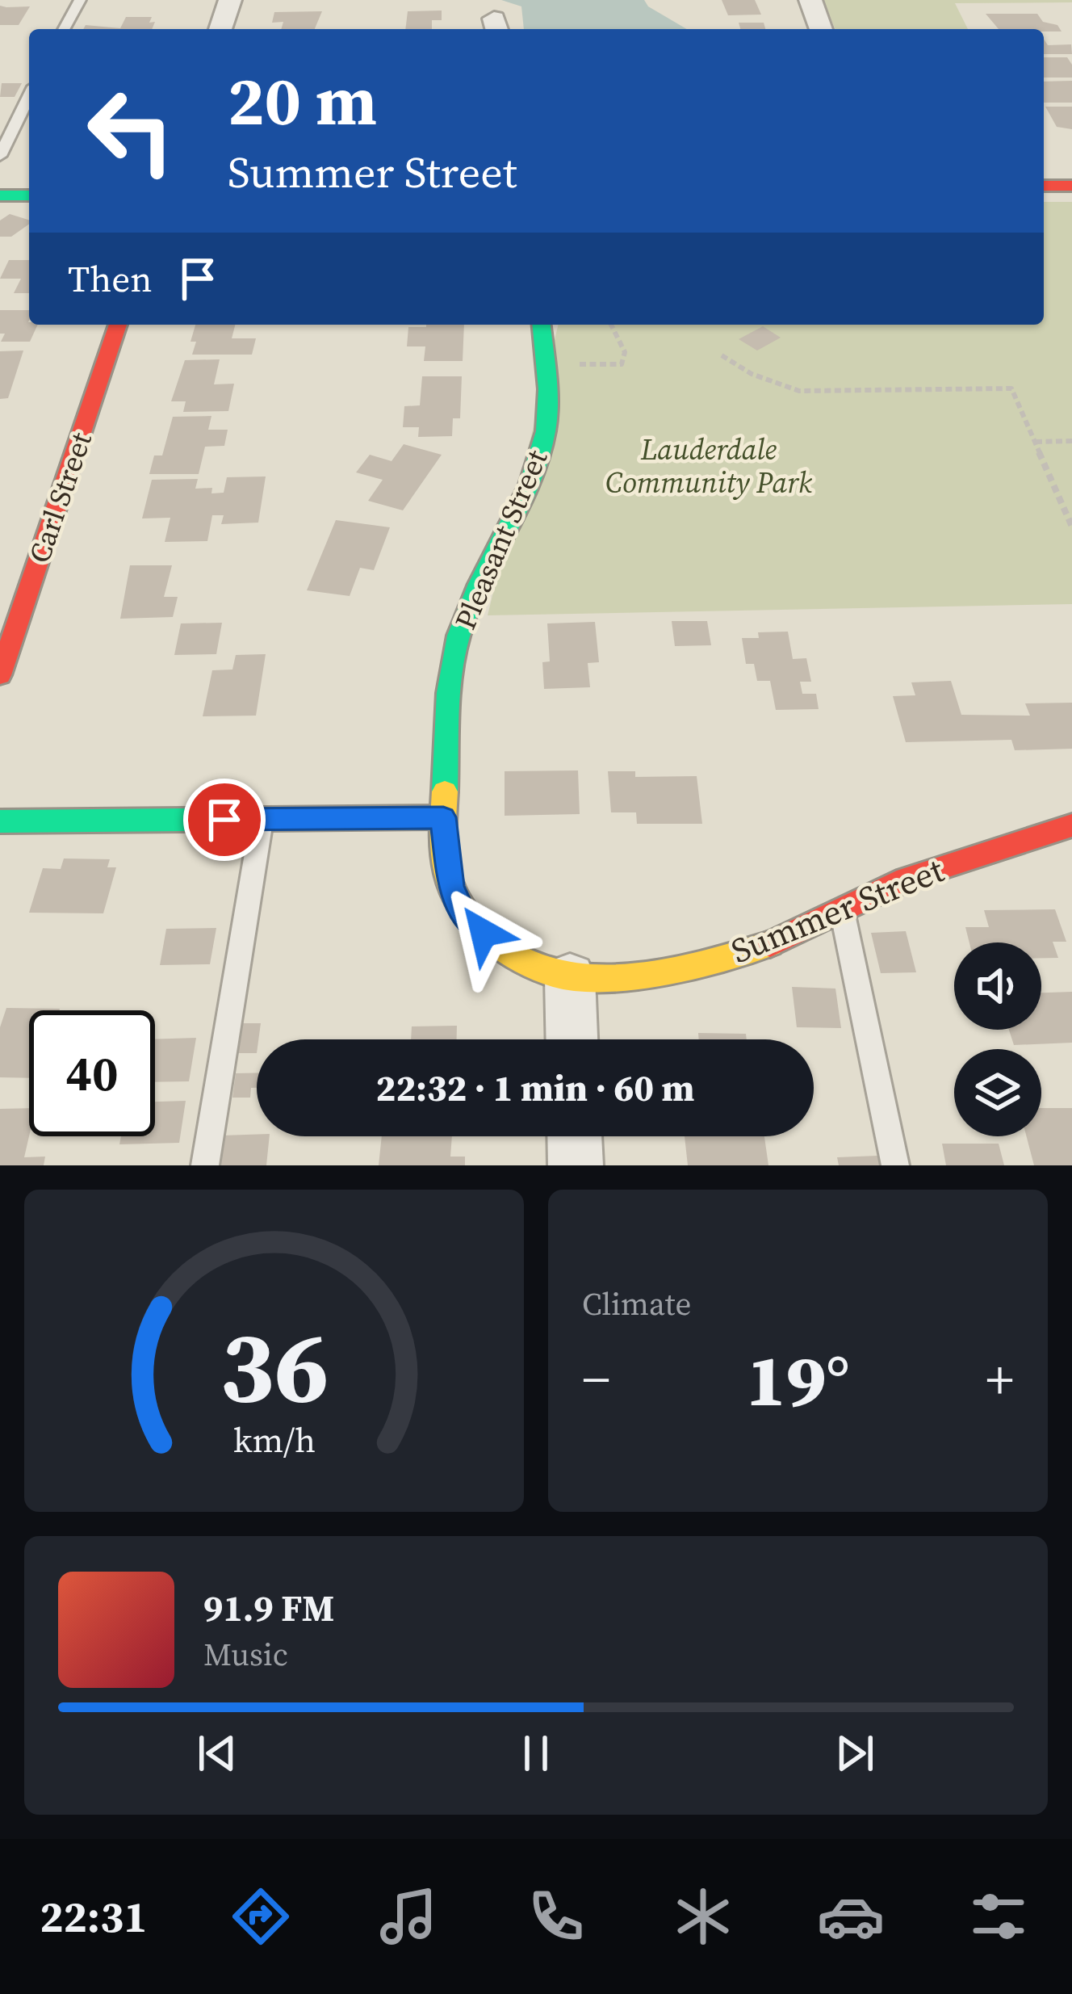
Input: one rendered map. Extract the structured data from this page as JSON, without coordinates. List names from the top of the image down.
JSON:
{
  "streets": {
    "street": ["Carl Street", "Pleasant Street", "Summer Street"]
  },
  "crossings": [
    ["Pleasant Street", "Summer Street"]
  ],
  "parks": ["Lauderdale Community Park"],
  "page": {
    "turn": ["20 m", "Summer Street"],
    "then": "Then",
    "limit": "40",
    "trip": "22:32 · 1 min · 60 m",
    "tile": "Climate",
    "heat": ["−", "19°", "+"],
    "song": ["91.9 FM", "Music"],
    "tabs": "22:31",
    "gauge": ["36", "km/h"]
  }
}
